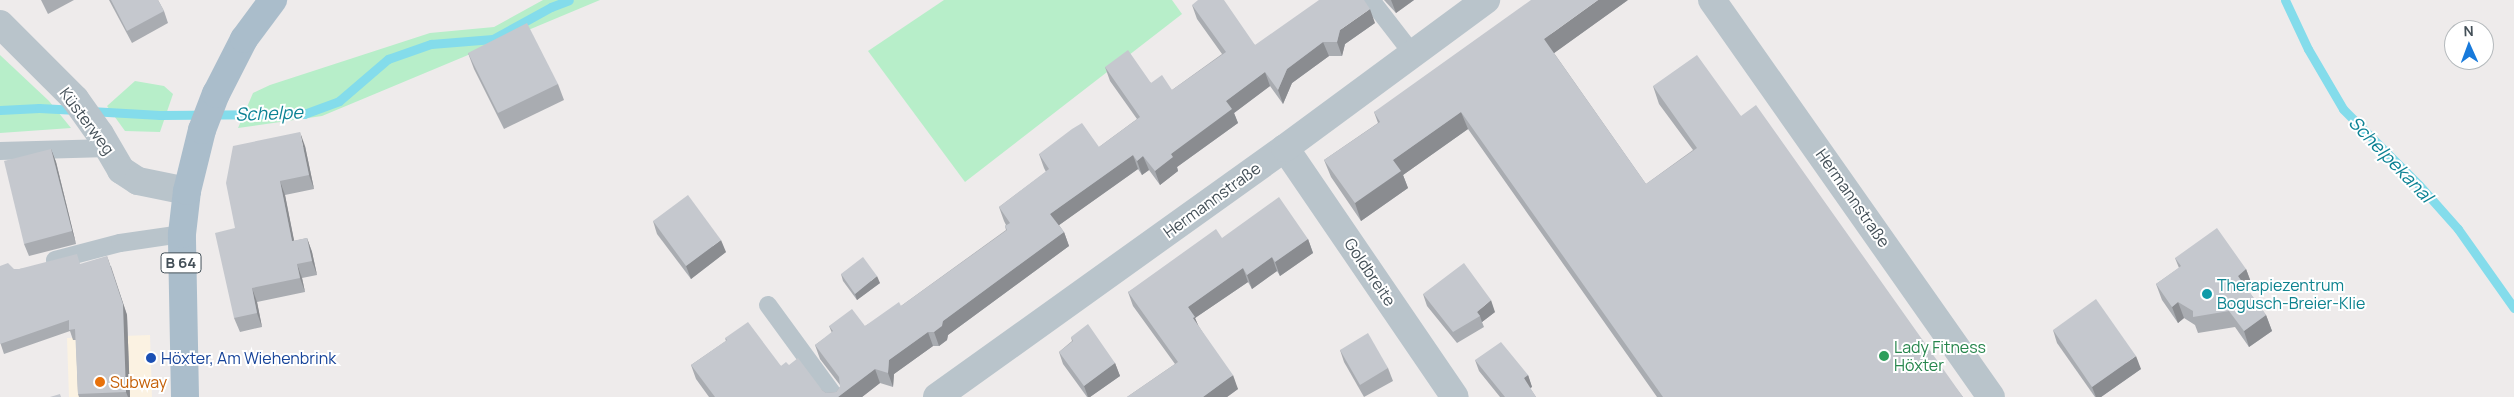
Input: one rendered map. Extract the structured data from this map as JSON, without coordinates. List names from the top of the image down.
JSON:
{
  "streets": {
    "main road": ["B 64"],
    "street": ["Küsterweg", "Hermannstraße", "Goldbreite"]
  },
  "crossings": [
    ["Küsterweg", "B 64"],
    ["Hermannstraße", "Goldbreite"]
  ],
  "water": ["Schelpe", "Schelpekanal"],
  "places": [
    "Therapiezentrum Bogusch-Breier-Klie",
    "Lady Fitness Höxter",
    "Höxter, Am Wiehenbrink",
    "Subway"
  ],
  "north": "top"
}
